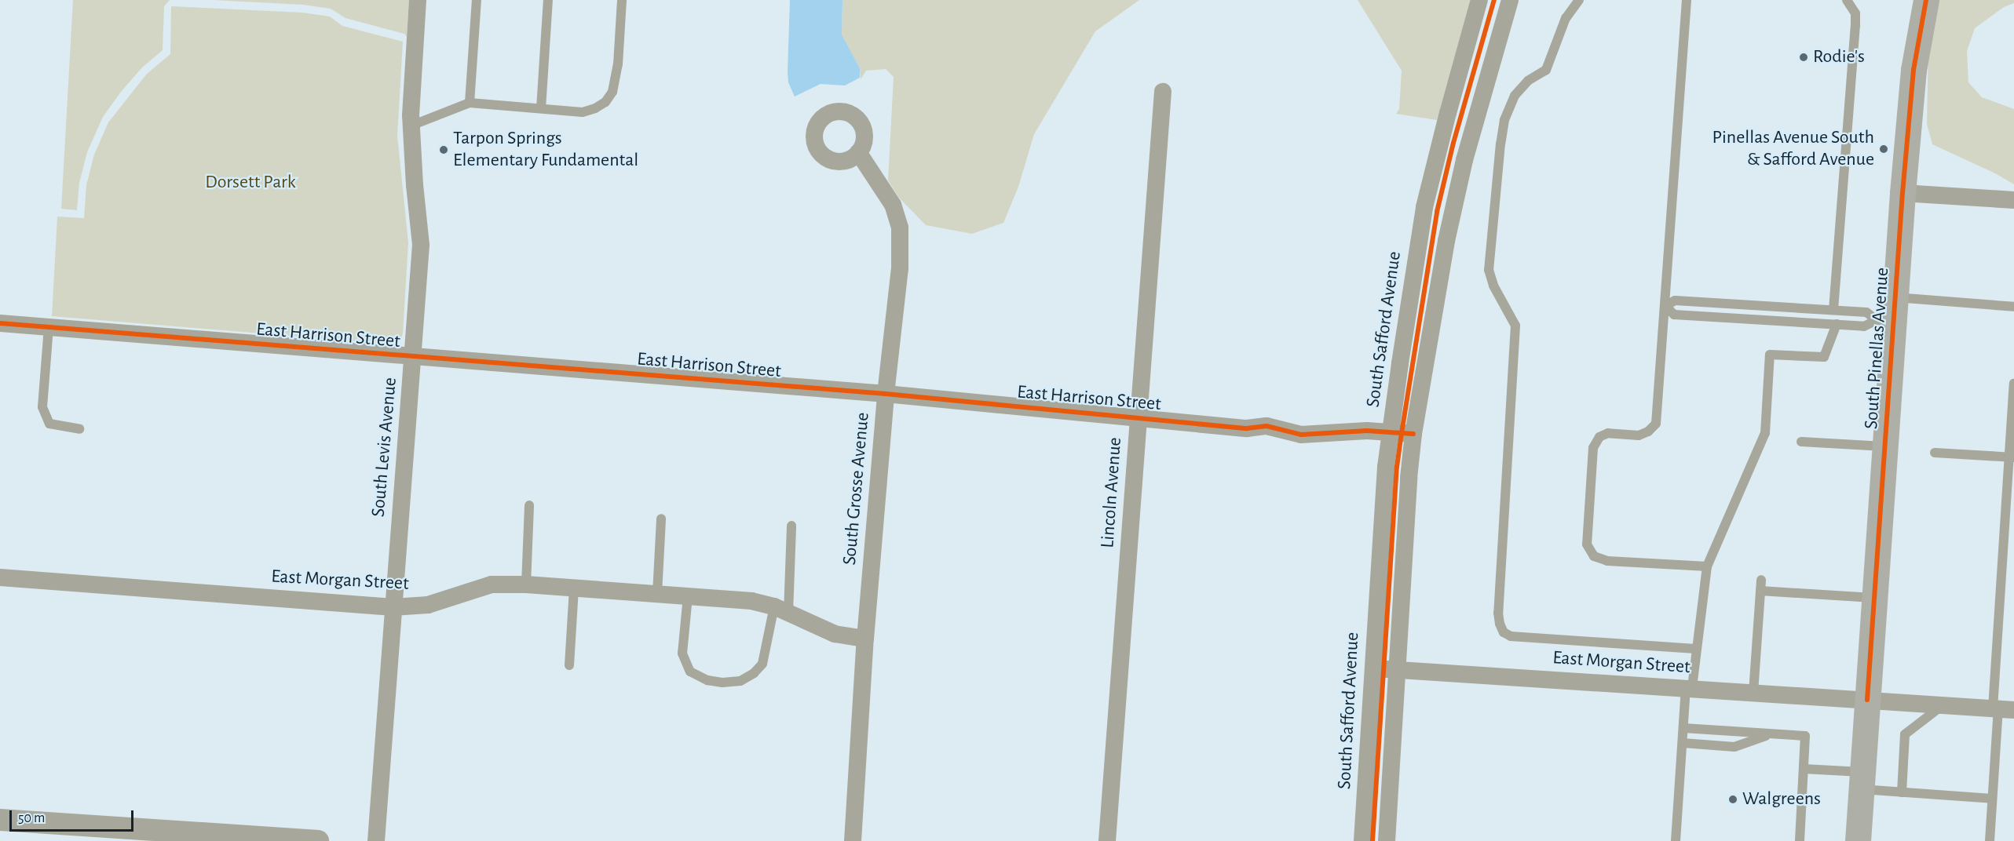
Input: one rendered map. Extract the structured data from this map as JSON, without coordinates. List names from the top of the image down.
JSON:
{
  "streets": {
    "main road": ["South Pinellas Avenue"],
    "street": [
      "South Safford Avenue",
      "East Harrison Street",
      "South Levis Avenue",
      "South Grosse Avenue",
      "Lincoln Avenue",
      "East Morgan Street"
    ]
  },
  "crossings": [
    ["South Safford Avenue", "East Harrison Street"],
    ["South Safford Avenue", "East Morgan Street"],
    ["East Harrison Street", "South Levis Avenue"],
    ["East Harrison Street", "South Grosse Avenue"],
    ["East Harrison Street", "Lincoln Avenue"],
    ["South Pinellas Avenue", "East Morgan Street"],
    ["South Levis Avenue", "East Morgan Street"],
    ["South Grosse Avenue", "East Morgan Street"]
  ],
  "parks": ["Dorsett Park"],
  "places": [
    "Rodie's",
    "Pinellas Avenue South & Safford Avenue",
    "Tarpon Springs Elementary Fundamental",
    "Walgreens"
  ],
  "scale_bar": "50 m"
}
